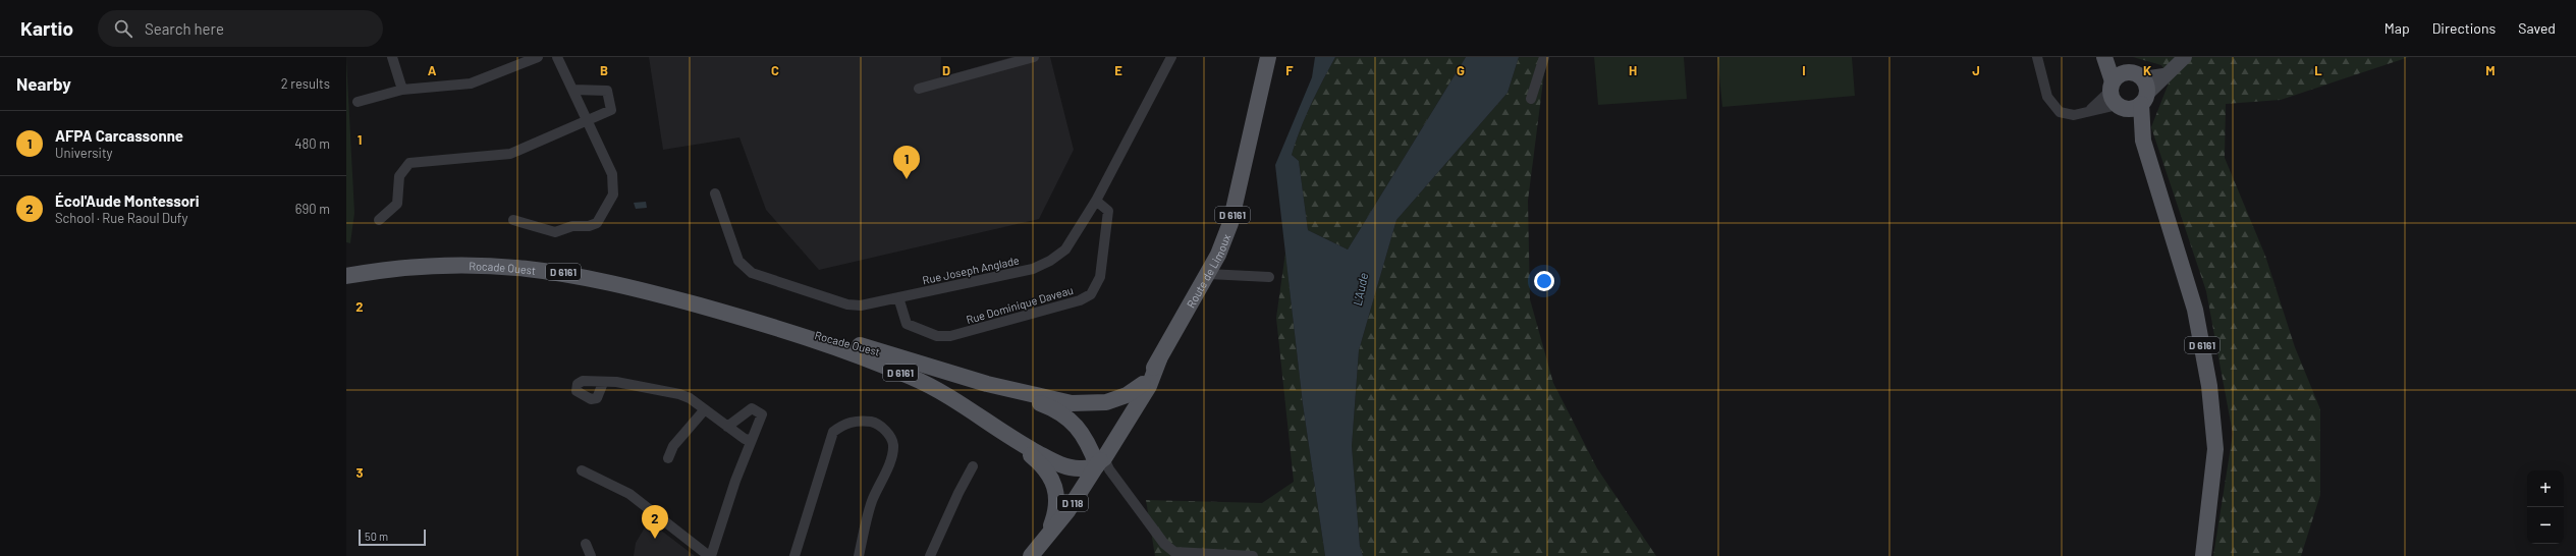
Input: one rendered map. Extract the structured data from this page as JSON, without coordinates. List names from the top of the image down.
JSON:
{
  "streets": {
    "main road": [
      "D 6161",
      "Rocade Ouest",
      "Route de Limoux",
      "D 118"
    ],
    "street": ["Rue Joseph Anglade", "Rue Dominique Daveau"]
  },
  "crossings": [
    ["D 6161", "Rocade Ouest"],
    ["D 6161", "Route de Limoux"],
    ["D 6161", "D 118"],
    ["Rocade Ouest", "D 118"],
    ["Rue Joseph Anglade", "Rue Dominique Daveau"]
  ],
  "water": ["L'Aude"],
  "scale_bar": "50 m",
  "page": {
    "header": "Kartio",
    "search": "Search here",
    "nav": ["Map", "Directions", "Saved"],
    "heading": ["Nearby", "2 results"],
    "list": [
      {
        "mark": "1",
        "name": "AFPA Carcassonne",
        "note": "University",
        "value": "480 m"
      },
      {
        "mark": "2",
        "name": "Écol'Aude Montessori",
        "note": "School · Rue Raoul Dufy",
        "value": "690 m"
      }
    ],
    "pins": ["1", "2"],
    "map_buttons": ["+", "−"],
    "scale": "50 m"
  },
  "grid": {
    "columns": [
      "A",
      "B",
      "C",
      "D",
      "E",
      "F",
      "G",
      "H",
      "I",
      "J",
      "K",
      "L",
      "M"
    ],
    "rows": ["1", "2", "3"]
  }
}
